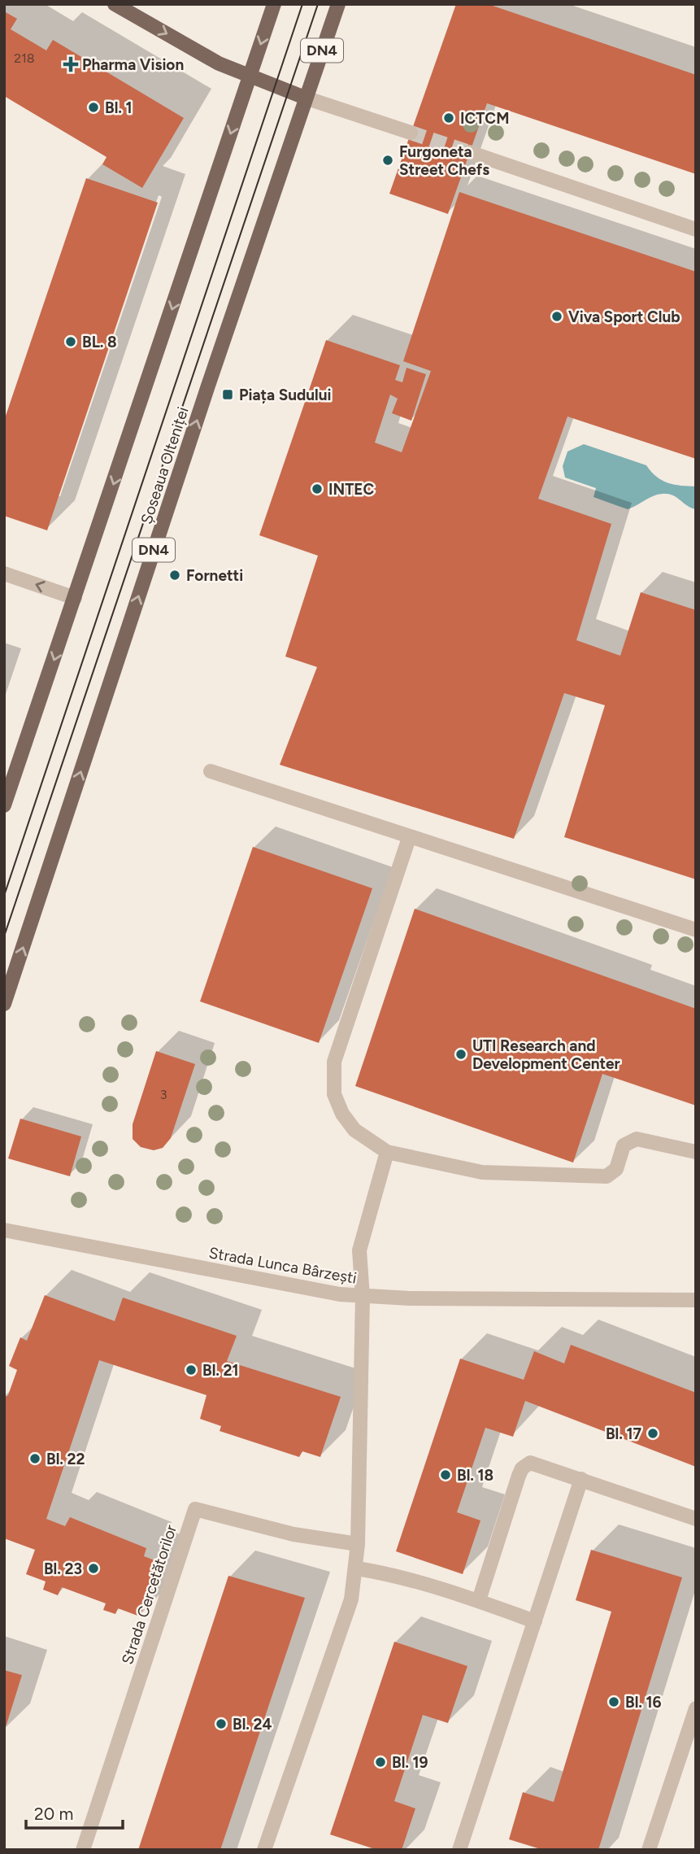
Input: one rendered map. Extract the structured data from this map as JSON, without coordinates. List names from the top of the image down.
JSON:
{
  "streets": {
    "main road": ["DN4", "Șoseaua Olteniței"],
    "street": ["Strada Lunca Bârzești", "Strada Cercetătorilor"]
  },
  "places": {
    "health": ["Pharma Vision"],
    "other": [
      "Bl. 1",
      "ICTCM",
      "Furgoneta Street Chefs",
      "Viva Sport Club",
      "BL. 8",
      "INTEC",
      "Fornetti",
      "UTI Research and Development Center",
      "Bl. 21",
      "Bl. 17",
      "Bl. 22",
      "Bl. 18",
      "Bl. 23",
      "Bl. 16",
      "Bl. 24",
      "Bl. 19"
    ],
    "transit": ["Piața Sudului"]
  },
  "house_numbers": ["218", "3"],
  "scale_bar": "20 m"
}
